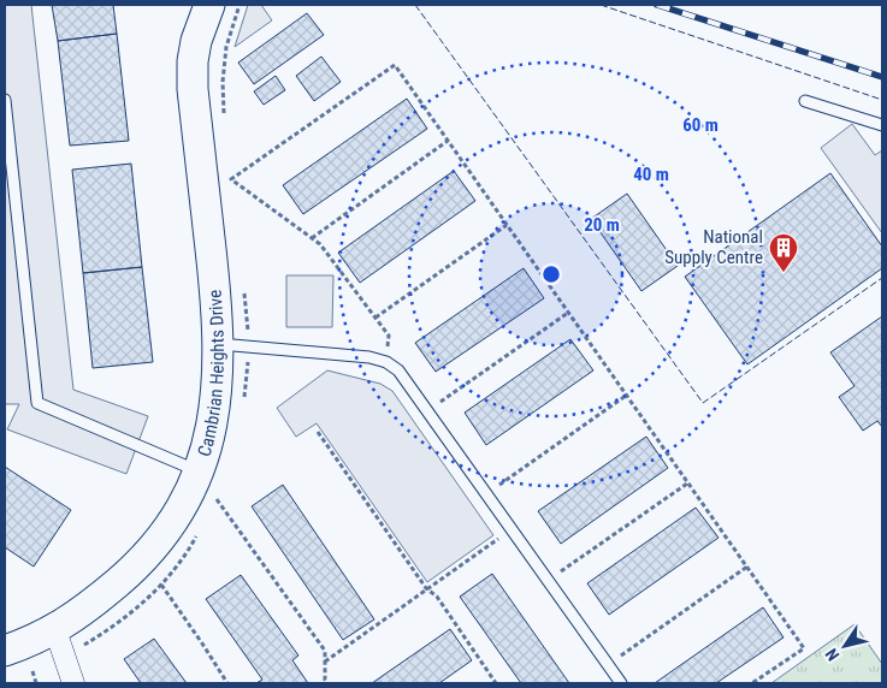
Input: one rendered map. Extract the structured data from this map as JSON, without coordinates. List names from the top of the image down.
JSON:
{
  "streets": {
    "street": ["Cambrian Heights Drive"]
  },
  "places": {
    "building": ["National Supply Centre"]
  },
  "north": "bottom left",
  "rings": ["60 m", "40 m", "20 m"]
}
